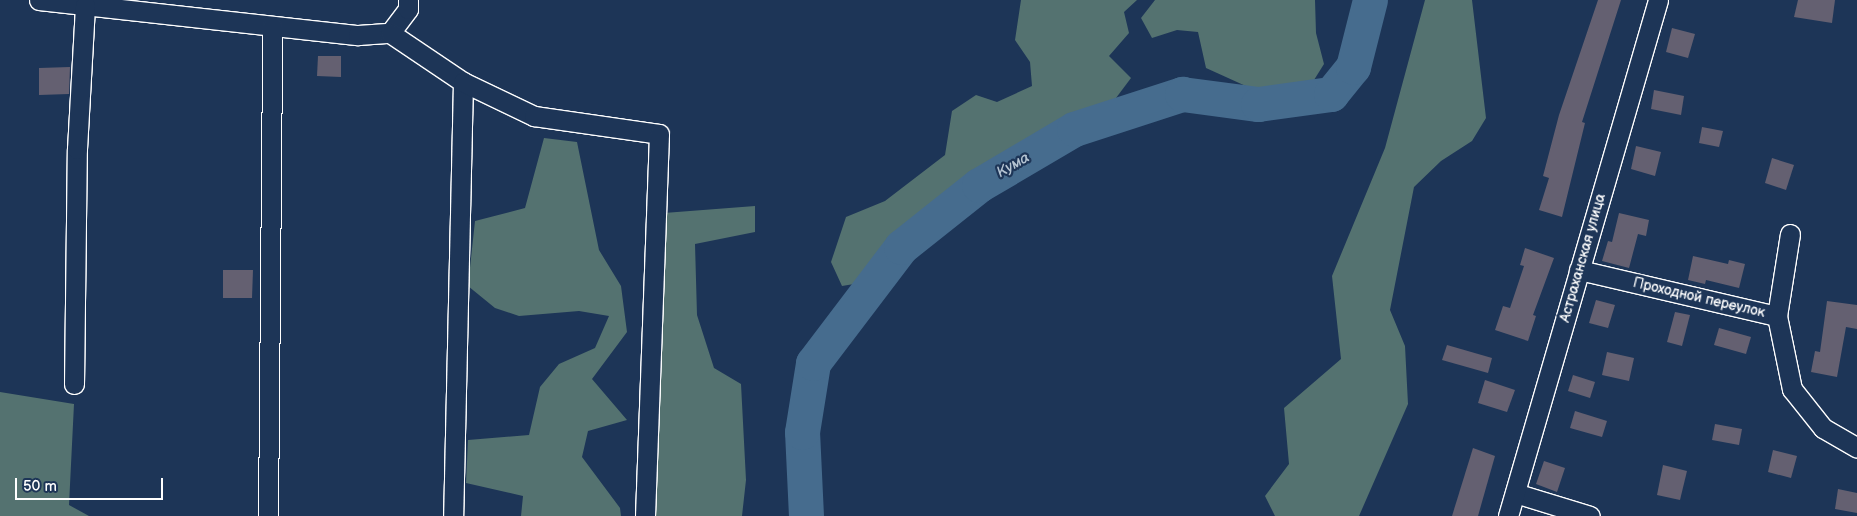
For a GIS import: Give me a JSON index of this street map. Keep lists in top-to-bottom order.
{
  "streets": {
    "street": ["Астраханская улица", "Проходной переулок"]
  },
  "crossings": [
    ["Астраханская улица", "Проходной переулок"]
  ],
  "water": ["Кума"],
  "scale_bar": "50 m"
}
